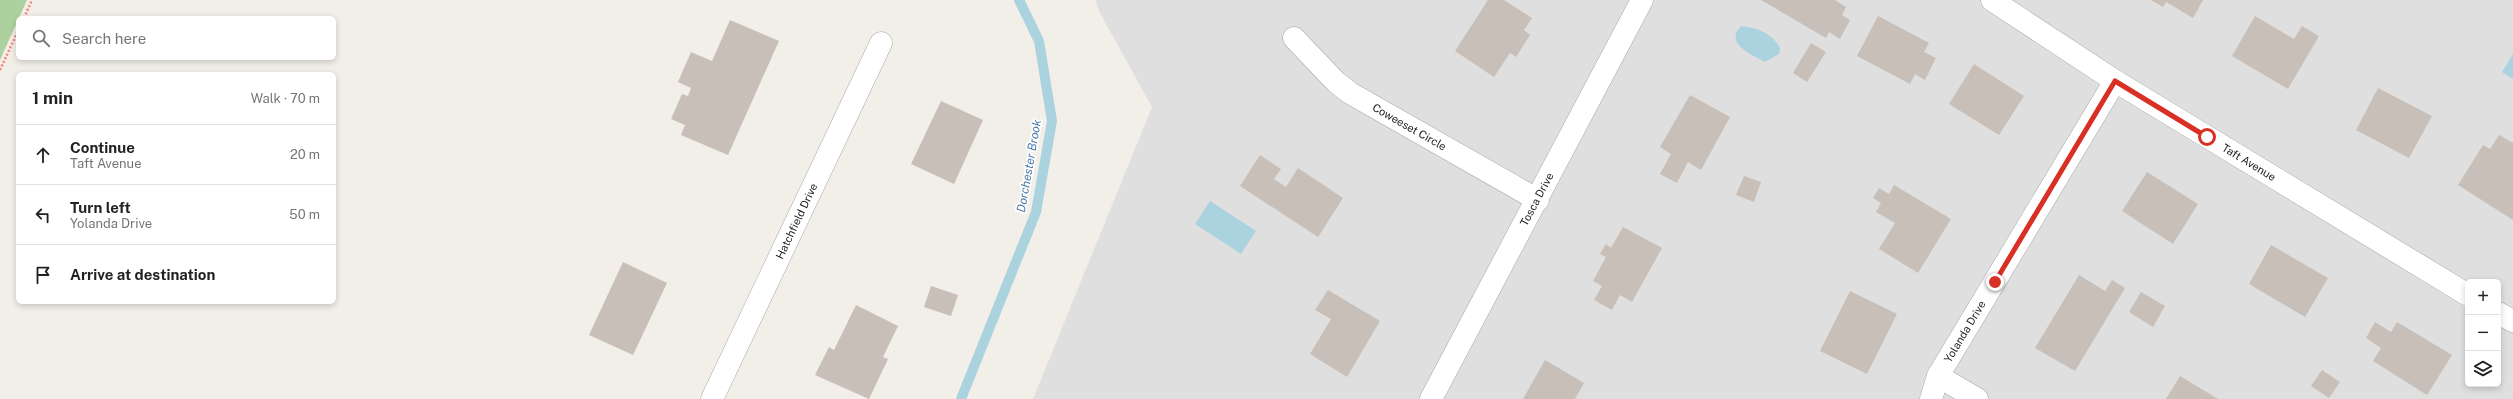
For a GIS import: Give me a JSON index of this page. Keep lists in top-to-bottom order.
{
  "streets": {
    "street": [
      "Coweeset Circle",
      "Taft Avenue",
      "Tosca Drive",
      "Hatchfield Drive",
      "Yolanda Drive"
    ]
  },
  "crossings": [
    ["Coweeset Circle", "Tosca Drive"],
    ["Taft Avenue", "Yolanda Drive"]
  ],
  "water": ["Dorchester Brook"],
  "page": {
    "search": "Search here",
    "heading": ["1 min", "Walk · 70 m"],
    "list": [
      ["Continue", "Taft Avenue", "20 m"],
      ["Turn left", "Yolanda Drive", "50 m"],
      "Arrive at destination"
    ],
    "map_buttons": ["+", "−"]
  }
}
